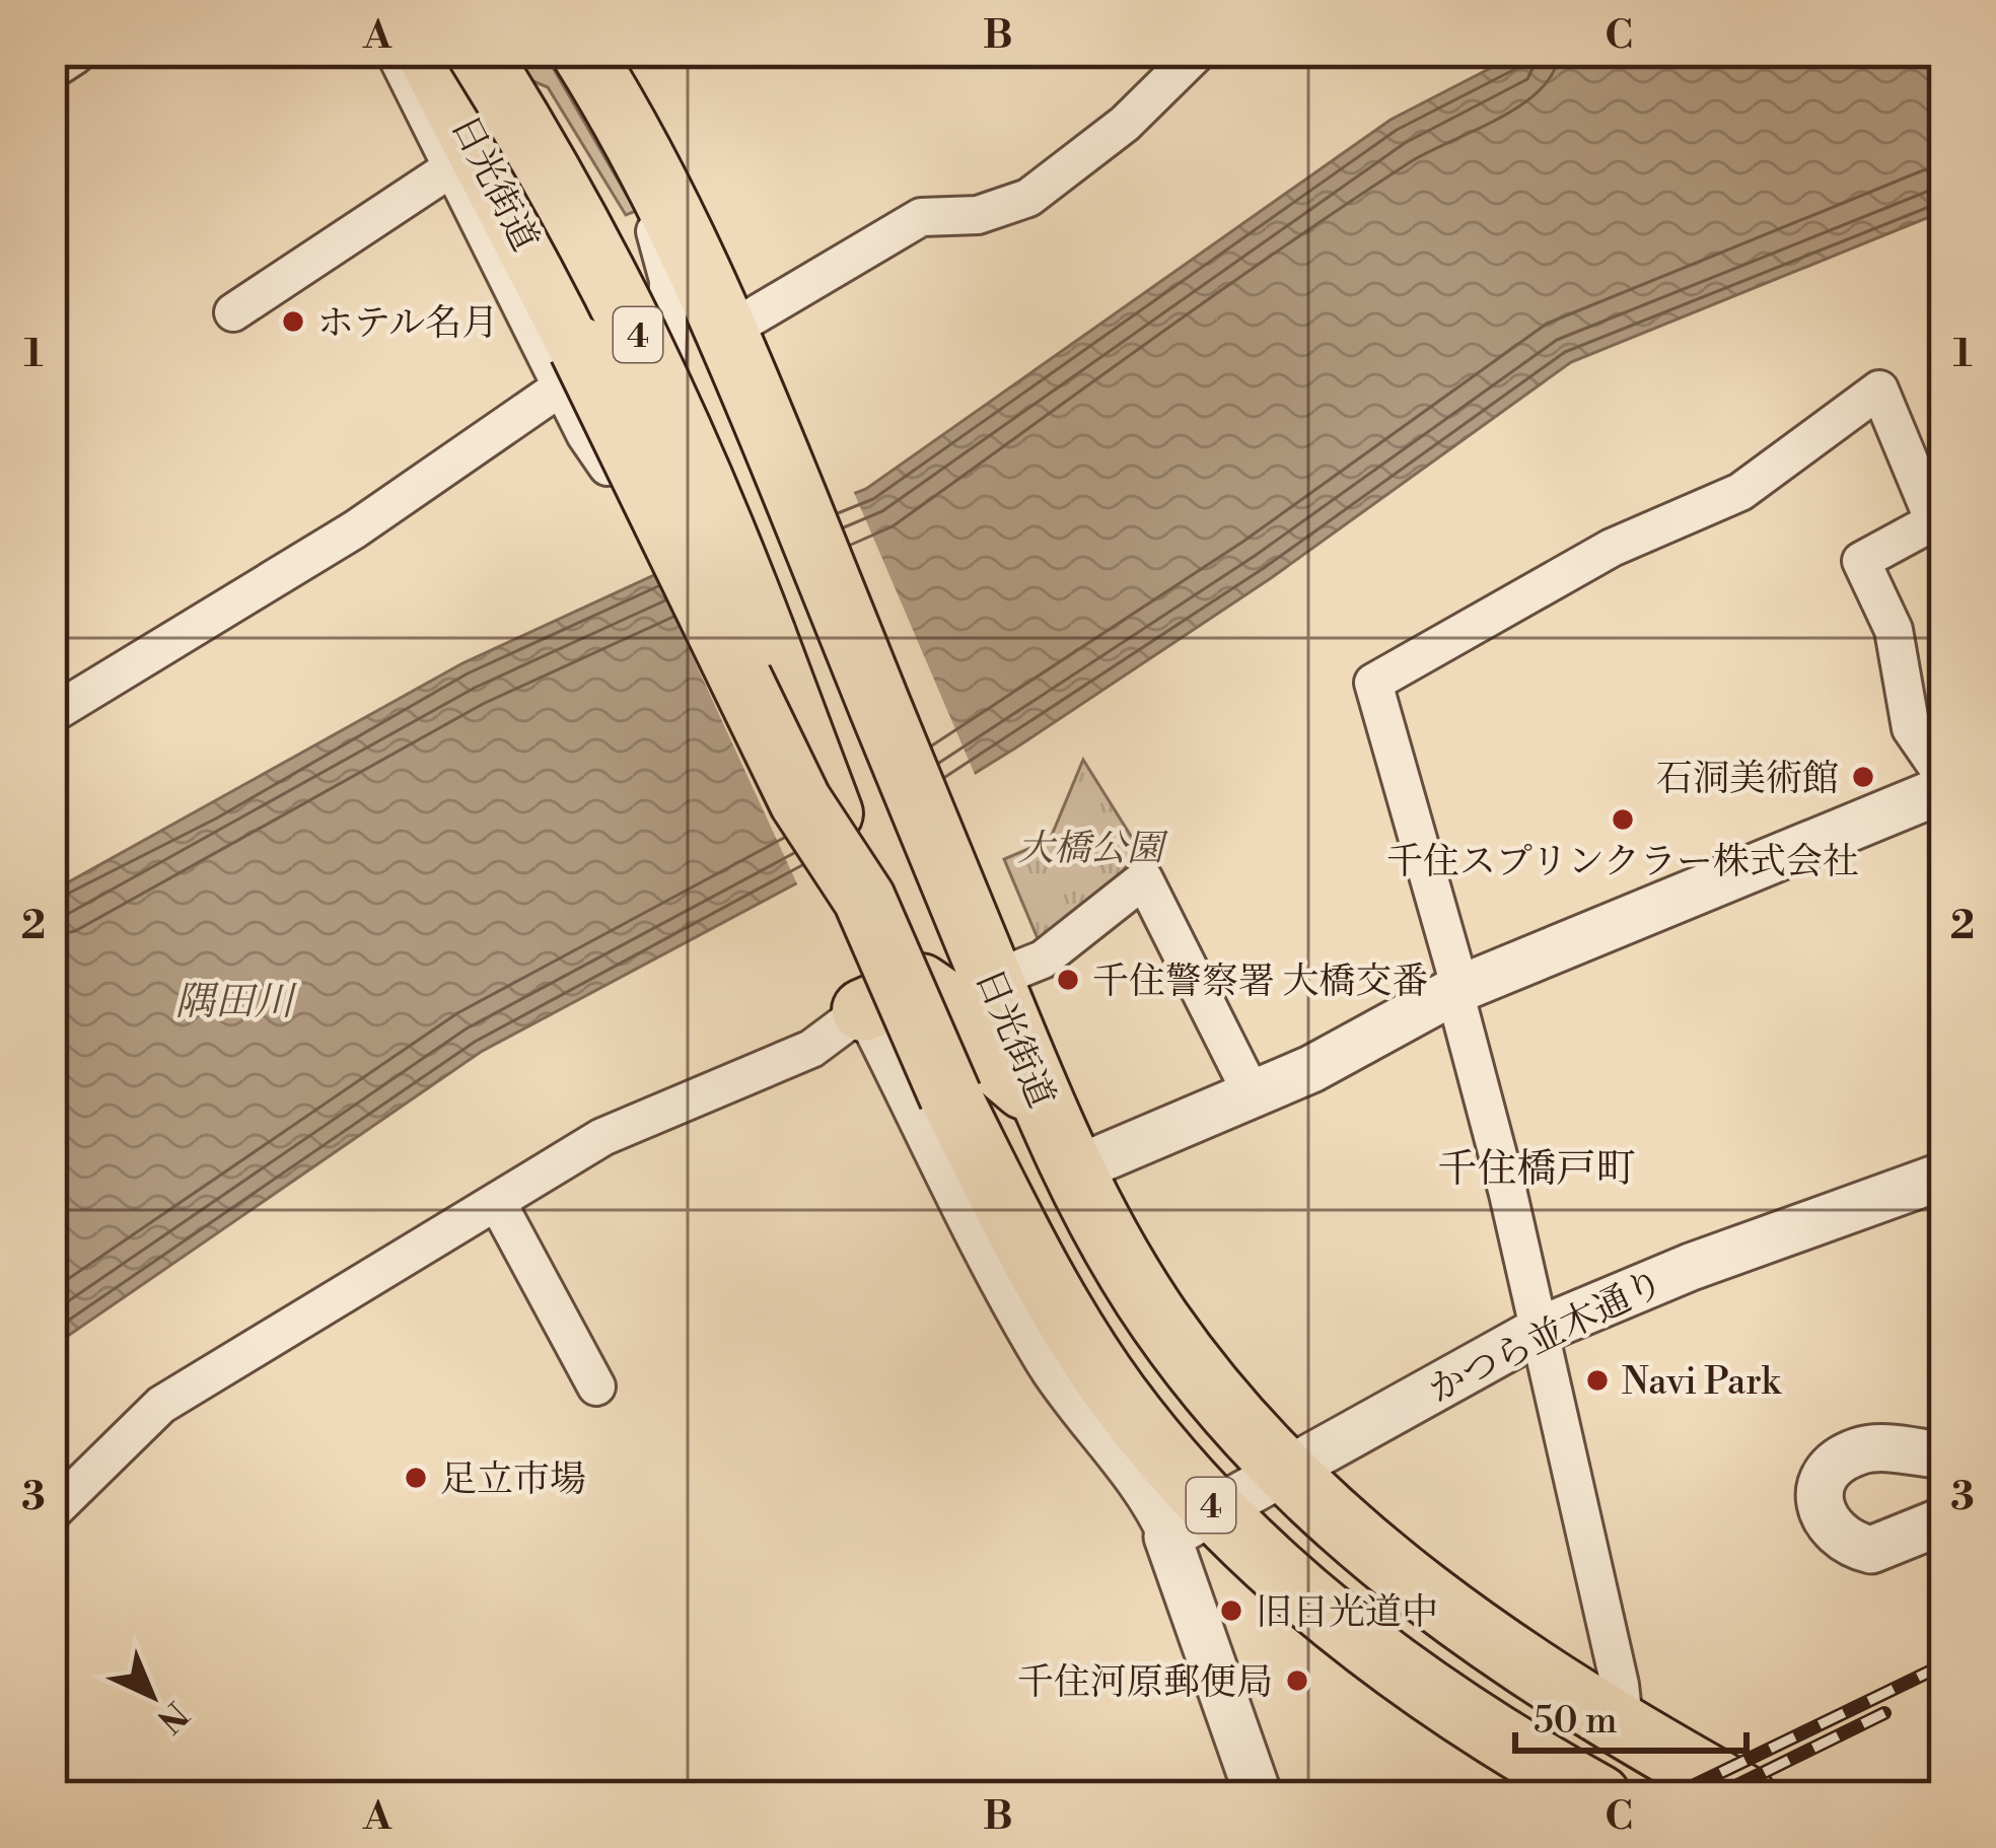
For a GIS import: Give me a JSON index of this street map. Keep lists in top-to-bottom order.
{
  "streets": {
    "highway": ["日光街道", "4"],
    "street": ["かつら並木通り"]
  },
  "crossings": [
    ["日光街道", "かつら並木通り"]
  ],
  "districts": ["千住橋戸町"],
  "water": ["隅田川"],
  "parks": ["大橋公園"],
  "places": [
    "ホテル名月",
    "石洞美術館",
    "千住スプリンクラー株式会社",
    "千住警察署 大橋交番",
    "Navi Park",
    "足立市場",
    "旧日光道中",
    "千住河原郵便局"
  ],
  "scale_bar": "50 m",
  "north": "bottom right",
  "grid": {
    "columns": ["A", "B", "C"],
    "rows": ["1", "2", "3"]
  }
}
